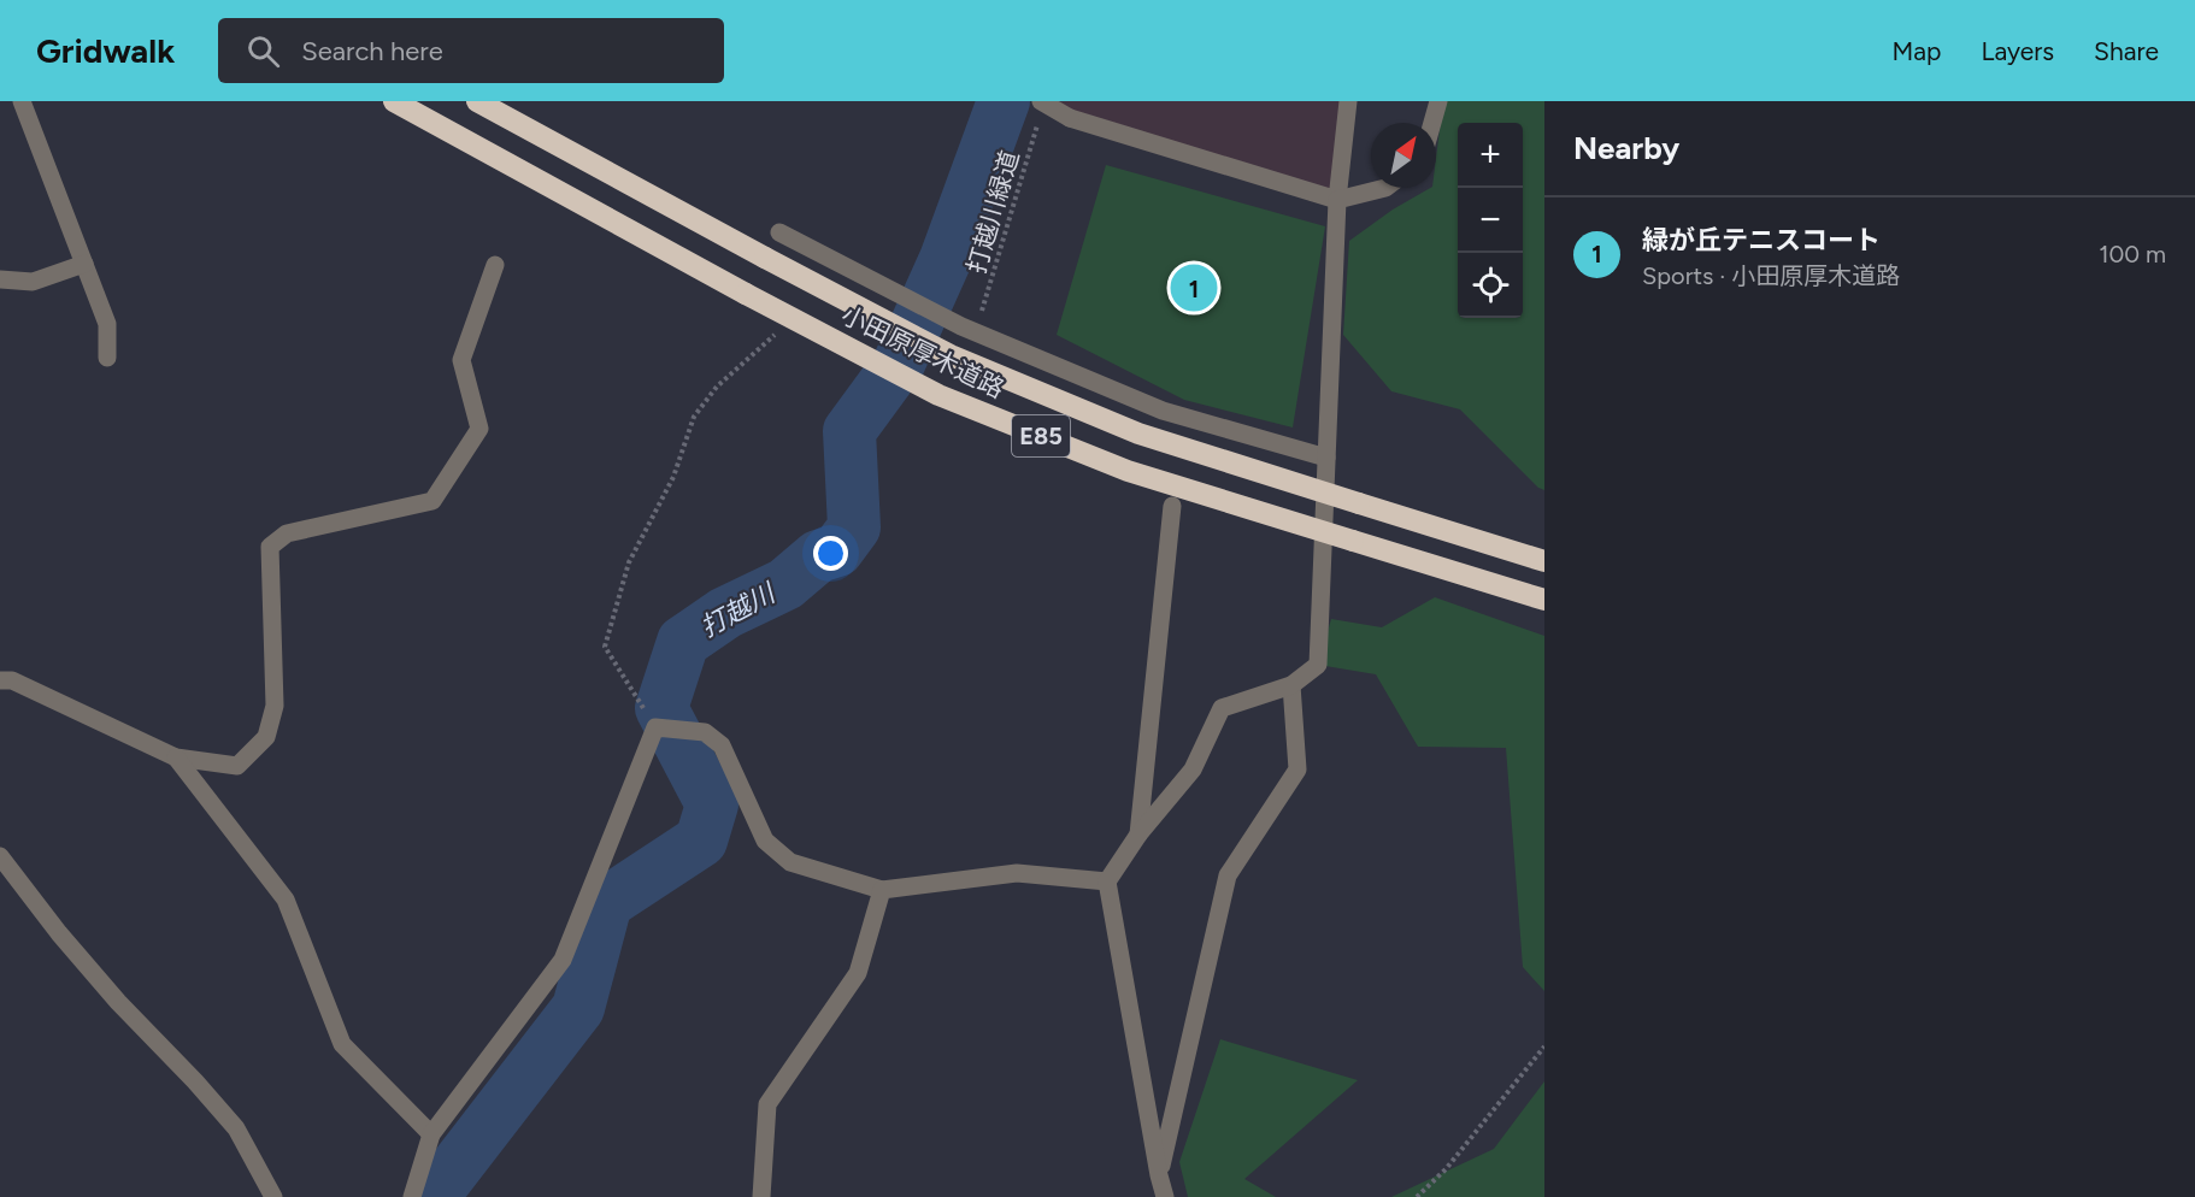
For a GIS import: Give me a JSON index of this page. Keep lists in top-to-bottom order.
{
  "streets": {
    "highway": ["小田原厚木道路", "E85"],
    "path": ["打越川緑道"]
  },
  "water": ["打越川"],
  "north": "top right",
  "page": {
    "header": "Gridwalk",
    "search": "Search here",
    "nav": ["Map", "Layers", "Share"],
    "heading": "Nearby",
    "map_buttons": ["+", "−"],
    "list": [
      {
        "mark": "1",
        "name": "緑が丘テニスコート",
        "note": "Sports · 小田原厚木道路",
        "value": "100 m"
      }
    ],
    "pins": "1"
  }
}
